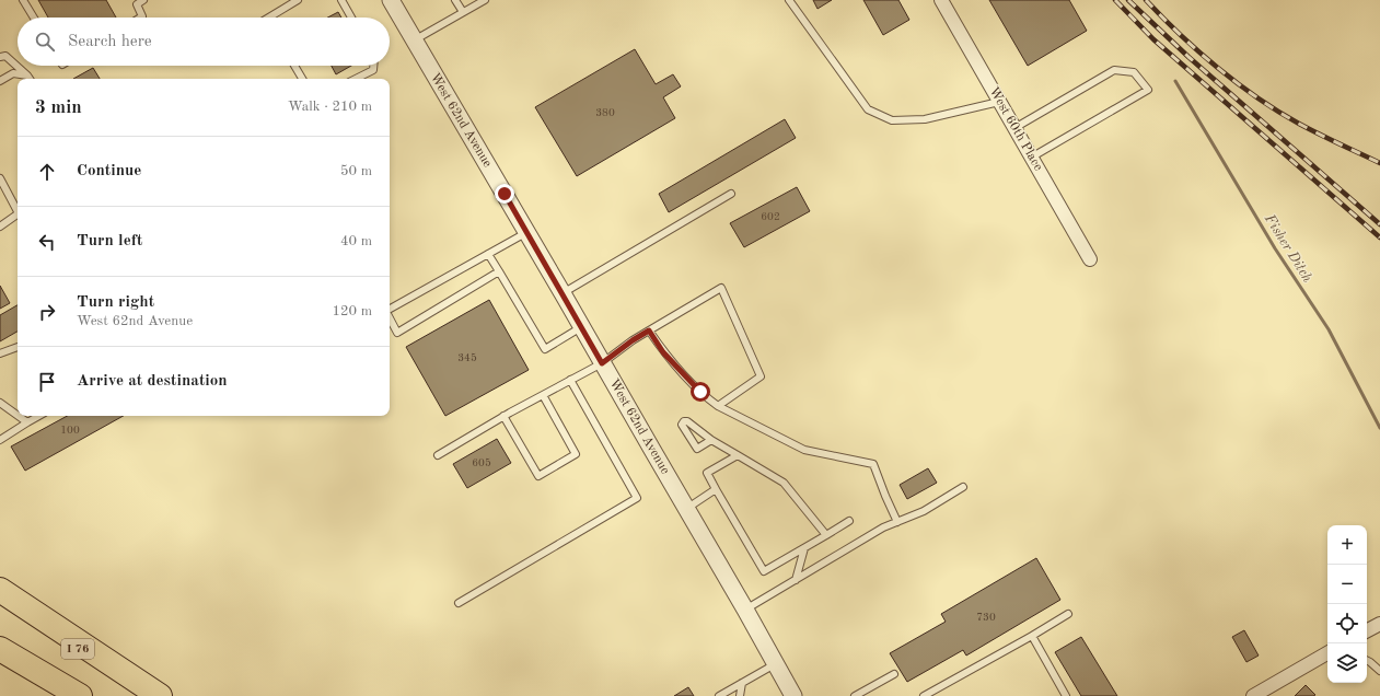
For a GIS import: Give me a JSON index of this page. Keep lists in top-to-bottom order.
{
  "streets": {
    "highway": ["I 76"],
    "street": ["West 62nd Avenue", "West 60th Place"]
  },
  "water": ["Fisher Ditch"],
  "house_numbers": [
    "380",
    "602",
    "345",
    "100",
    "605",
    "730"
  ],
  "page": {
    "search": "Search here",
    "heading": ["3 min", "Walk · 210 m"],
    "list": [
      ["Continue", "50 m"],
      ["Turn left", "40 m"],
      ["Turn right", "West 62nd Avenue", "120 m"],
      "Arrive at destination"
    ],
    "map_buttons": ["+", "−"]
  }
}
